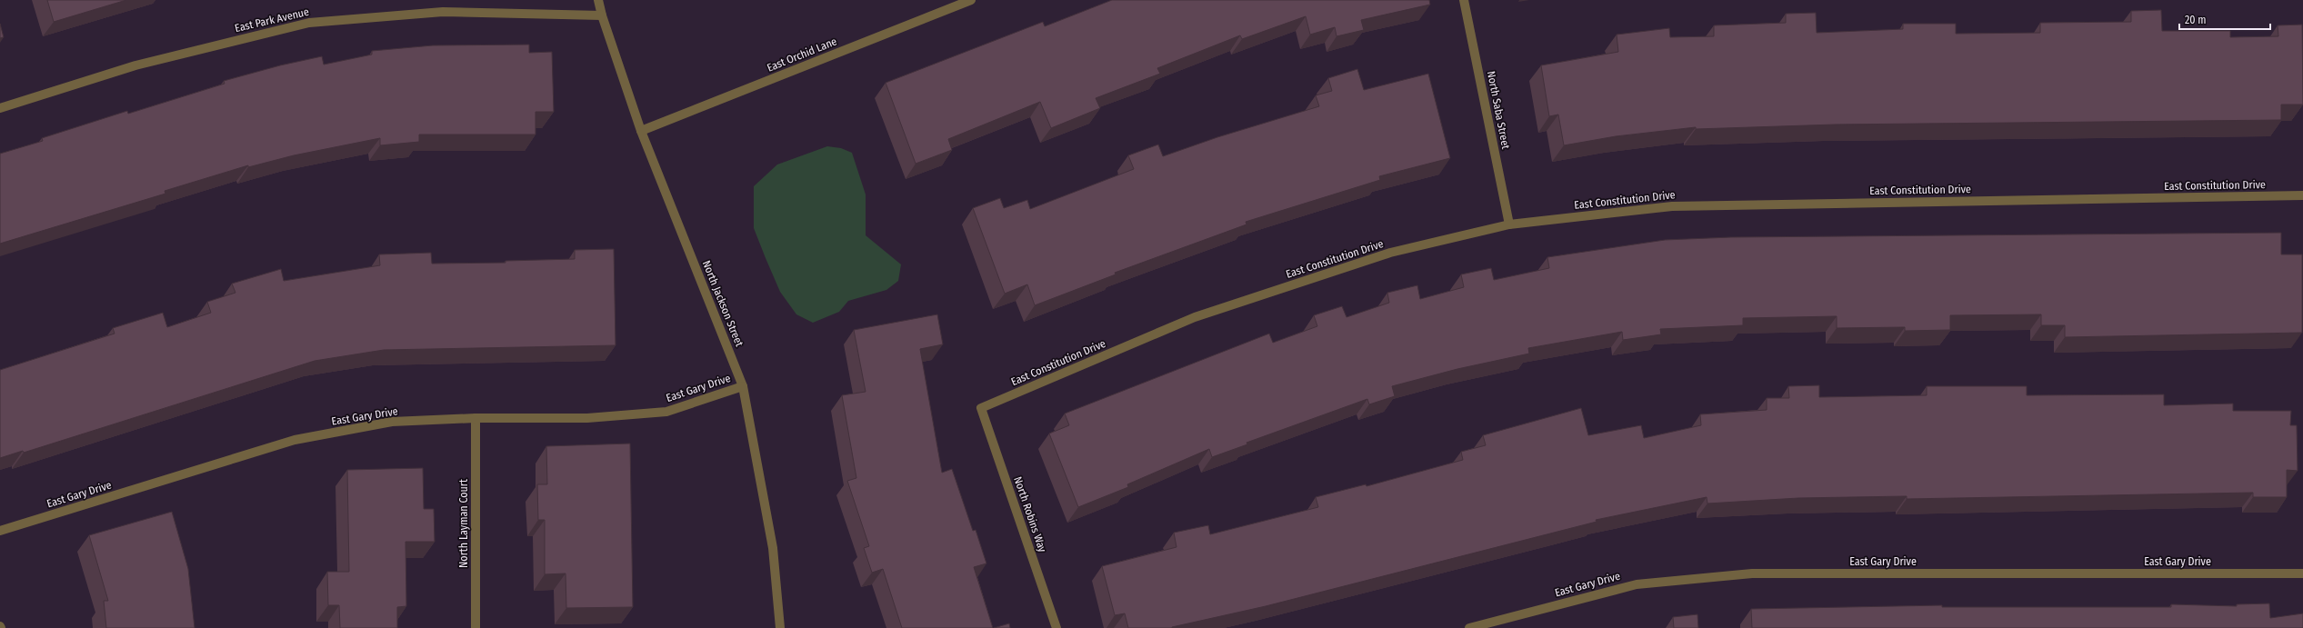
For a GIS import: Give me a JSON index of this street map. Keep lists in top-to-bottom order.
{
  "streets": {
    "street": [
      "East Park Avenue",
      "East Orchid Lane",
      "North Saba Street",
      "East Constitution Drive",
      "North Jackson Street",
      "East Gary Drive",
      "North Robins Way",
      "North Layman Court"
    ]
  },
  "crossings": [
    ["East Park Avenue", "North Jackson Street"],
    ["East Orchid Lane", "North Jackson Street"],
    ["North Saba Street", "East Constitution Drive"],
    ["East Constitution Drive", "North Robins Way"],
    ["North Jackson Street", "East Gary Drive"],
    ["East Gary Drive", "North Layman Court"]
  ],
  "scale_bar": "20 m"
}
